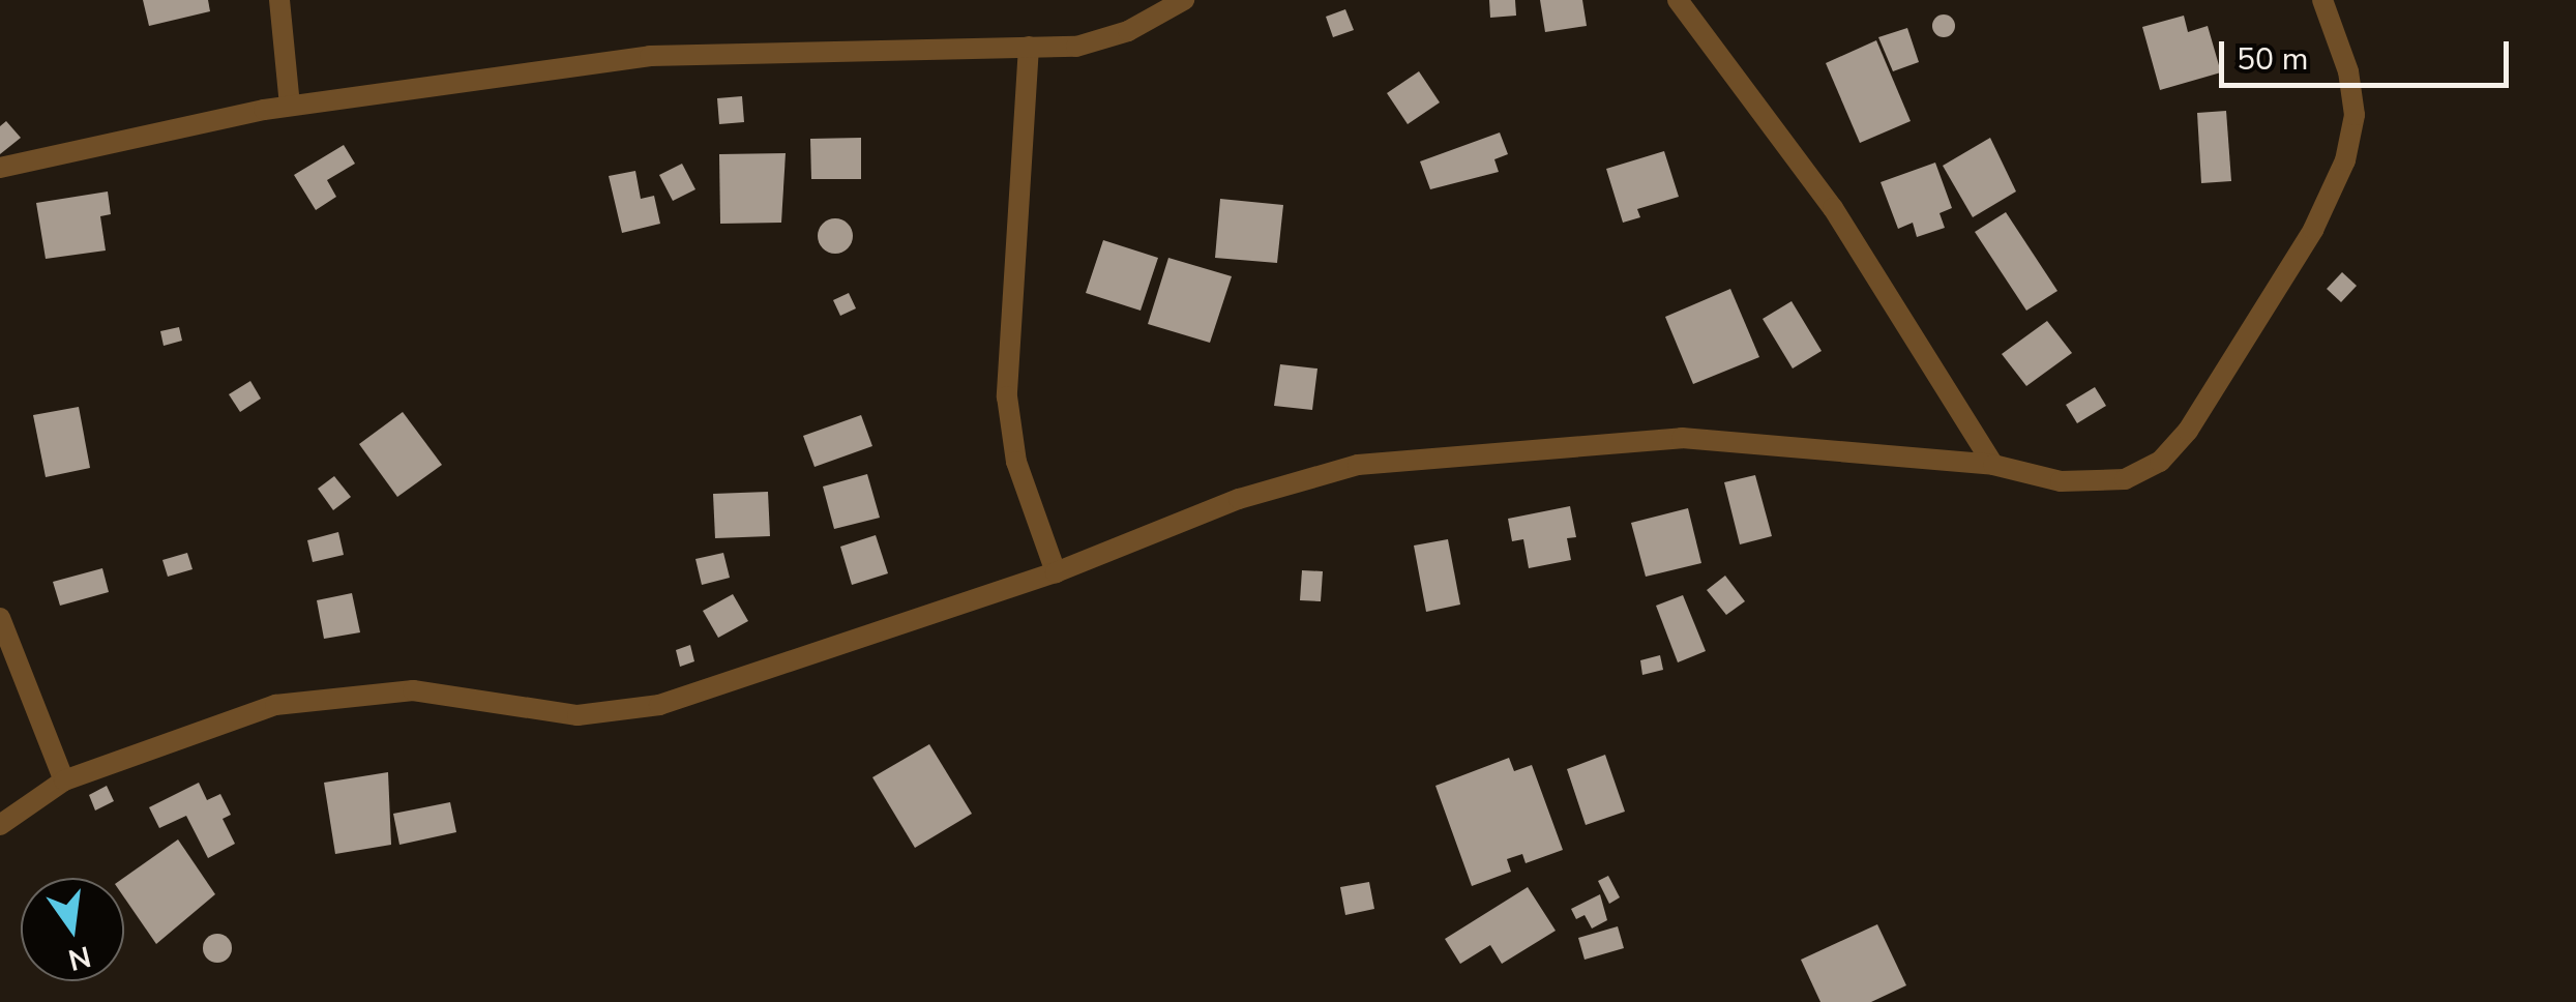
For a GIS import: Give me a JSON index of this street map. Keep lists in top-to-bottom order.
{
  "scale_bar": "50 m",
  "north": "bottom"
}
